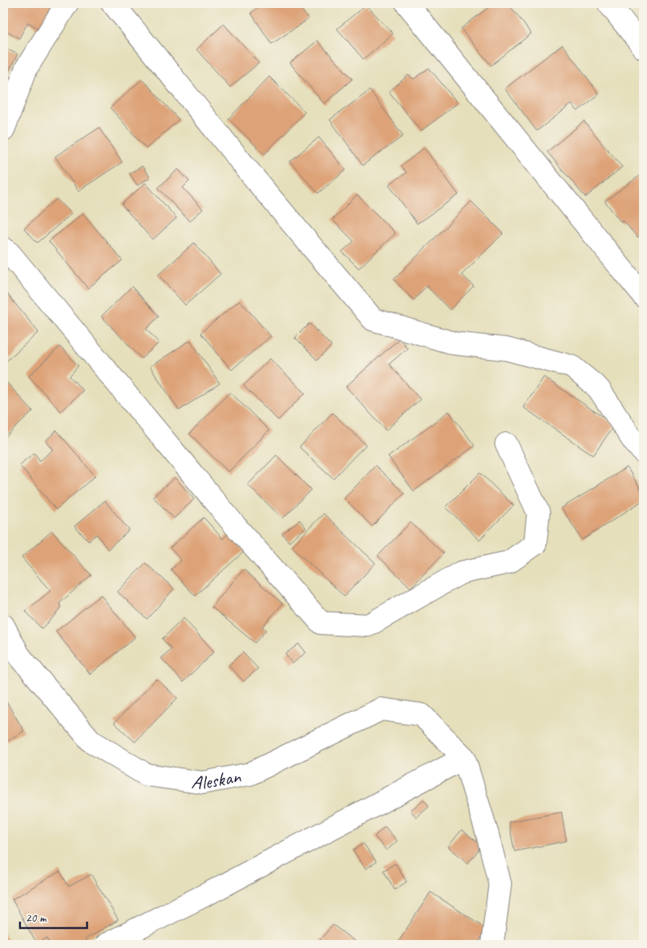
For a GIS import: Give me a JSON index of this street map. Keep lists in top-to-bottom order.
{
  "streets": {
    "street": ["Aleskan"]
  },
  "scale_bar": "20 m"
}
